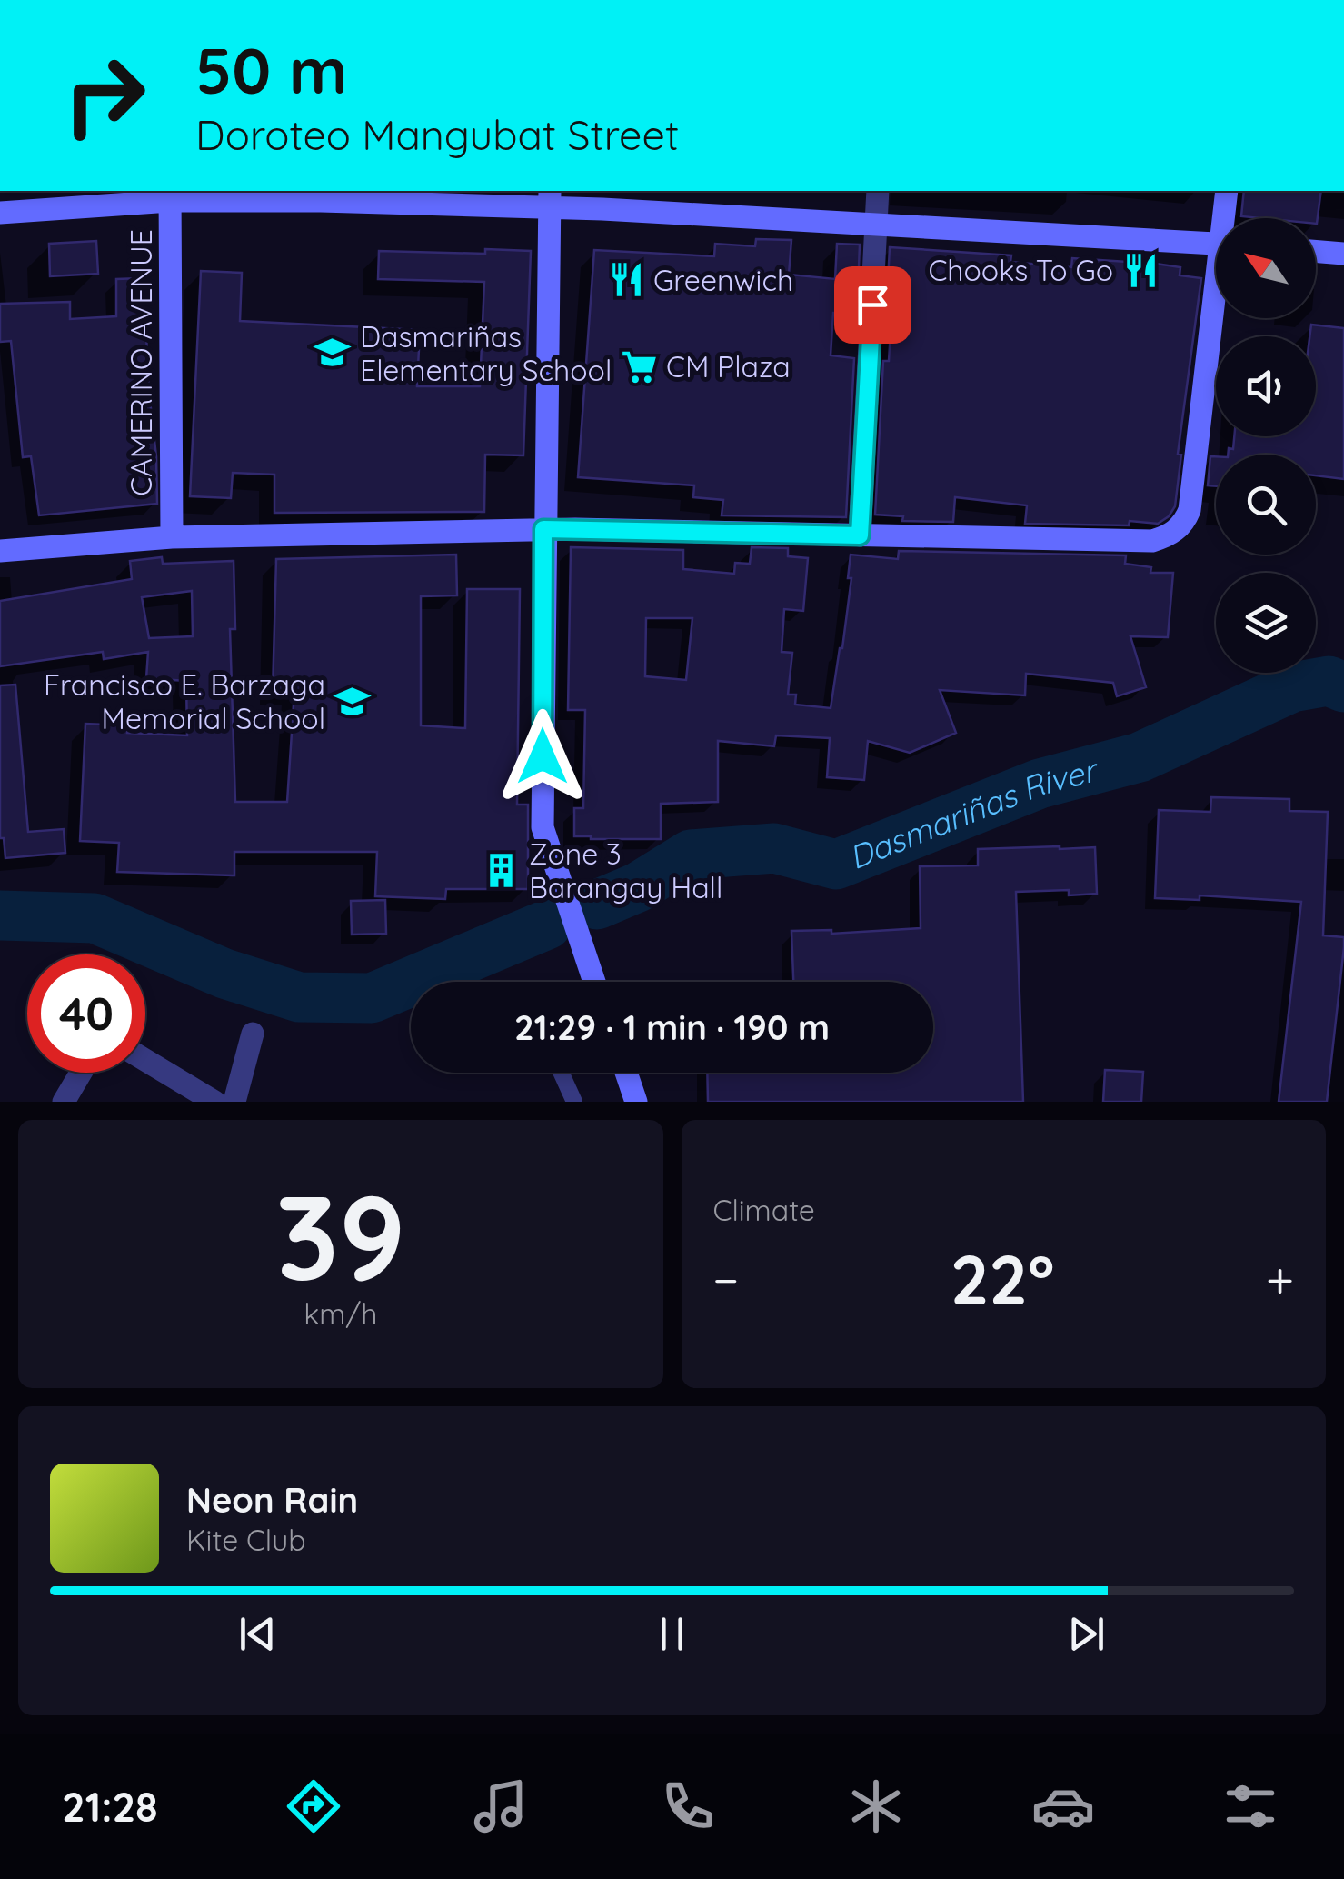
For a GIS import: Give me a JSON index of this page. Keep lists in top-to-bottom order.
{
  "streets": {
    "street": ["CAMERINO AVENUE"]
  },
  "water": ["Dasmariñas River"],
  "places": {
    "restaurant": ["Chooks To Go", "Greenwich"],
    "school or university": ["Dasmariñas Elementary School", "Francisco E. Barzaga Memorial School"],
    "supermarket": ["CM Plaza"],
    "building": ["Zone 3 Barangay Hall"]
  },
  "north": "top left",
  "page": {
    "turn": ["50 m", "Doroteo Mangubat Street"],
    "limit": "40",
    "trip": "21:29 · 1 min · 190 m",
    "tile": [
      ["39", "km/h"],
      "Climate"
    ],
    "heat": ["−", "22°", "+"],
    "song": ["Neon Rain", "Kite Club"],
    "tabs": "21:28"
  }
}
